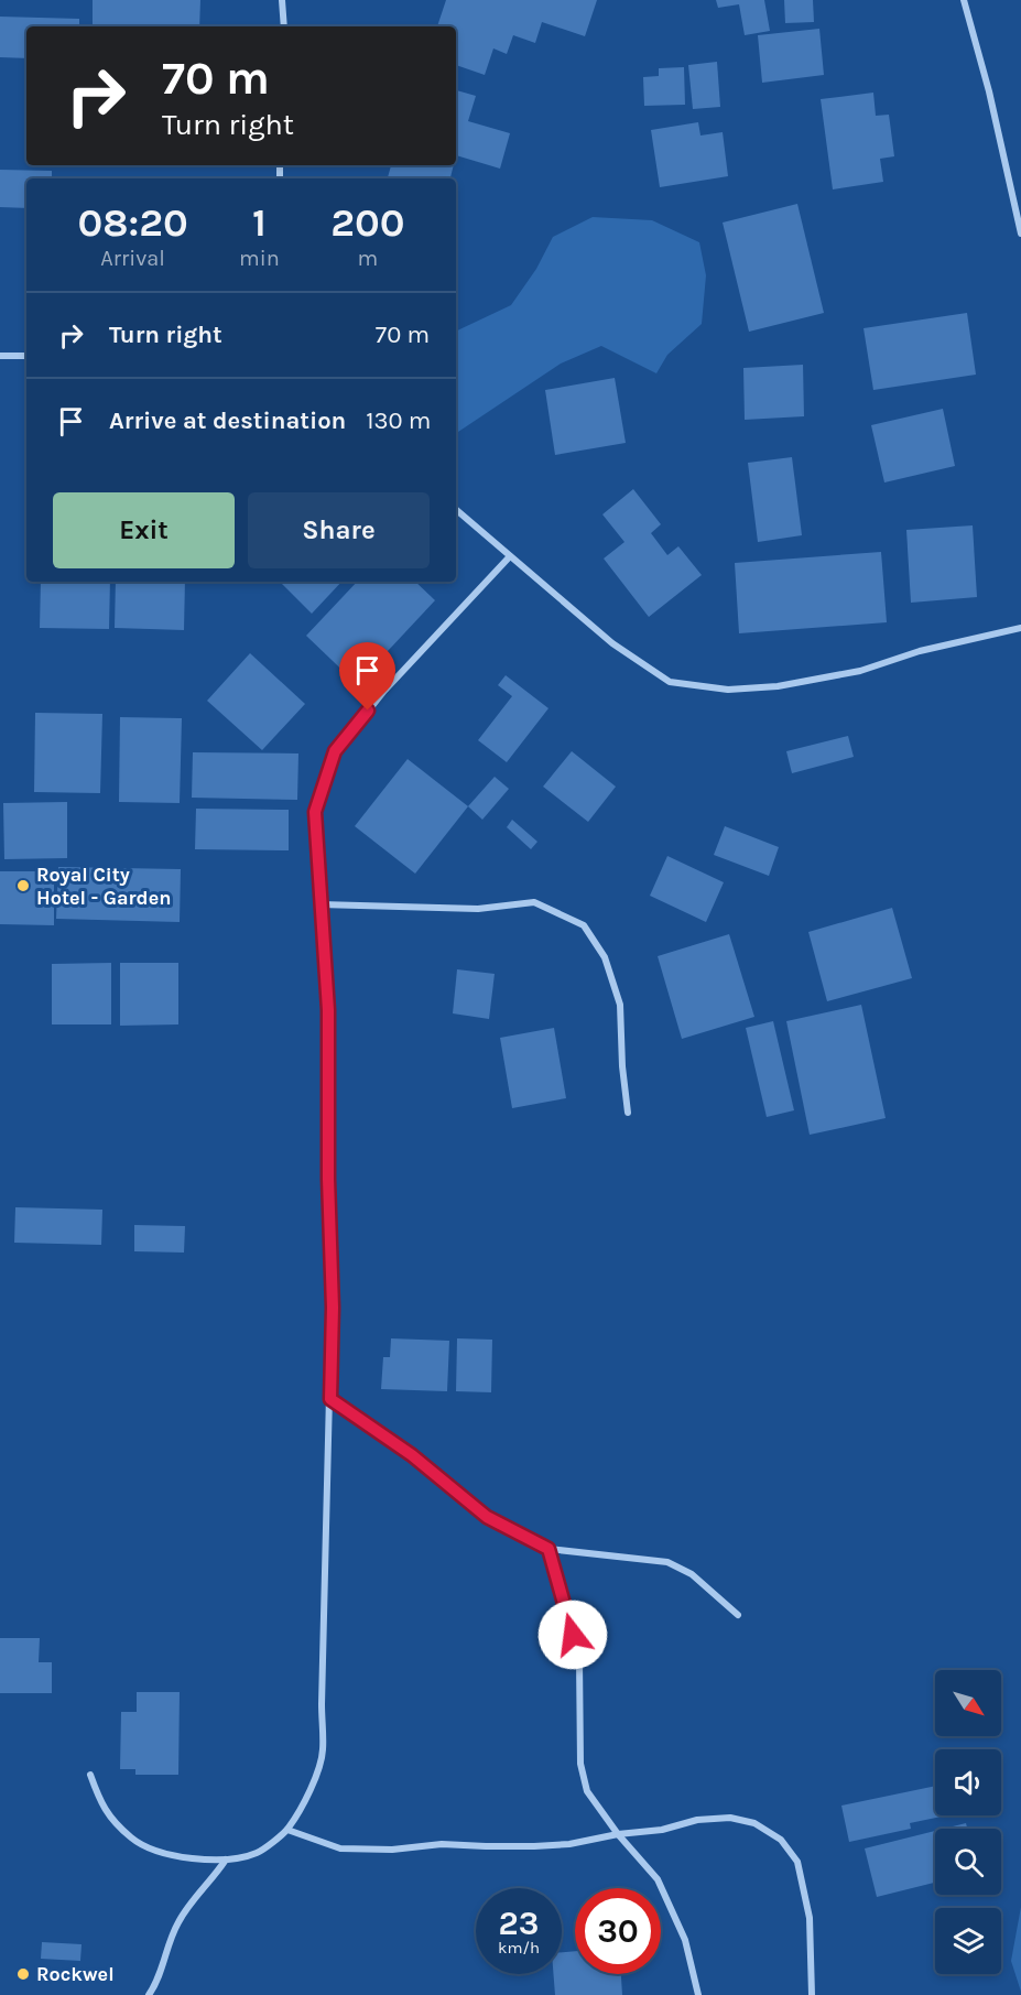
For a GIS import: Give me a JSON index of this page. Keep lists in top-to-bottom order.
{
  "places": ["Royal City Hotel - Garden", "Rockwel"],
  "north": "bottom right",
  "page": {
    "turn": ["70 m", "Turn right"],
    "eta": [
      "08:20",
      "Arrival",
      "1",
      "min",
      "200",
      "m"
    ],
    "list": [
      {
        "name": "Turn right",
        "value": "70 m"
      },
      {
        "name": "Arrive at destination",
        "value": "130 m"
      }
    ],
    "buttons": ["Exit", "Share"],
    "speed": "23 km/h",
    "limit": "30"
  }
}
